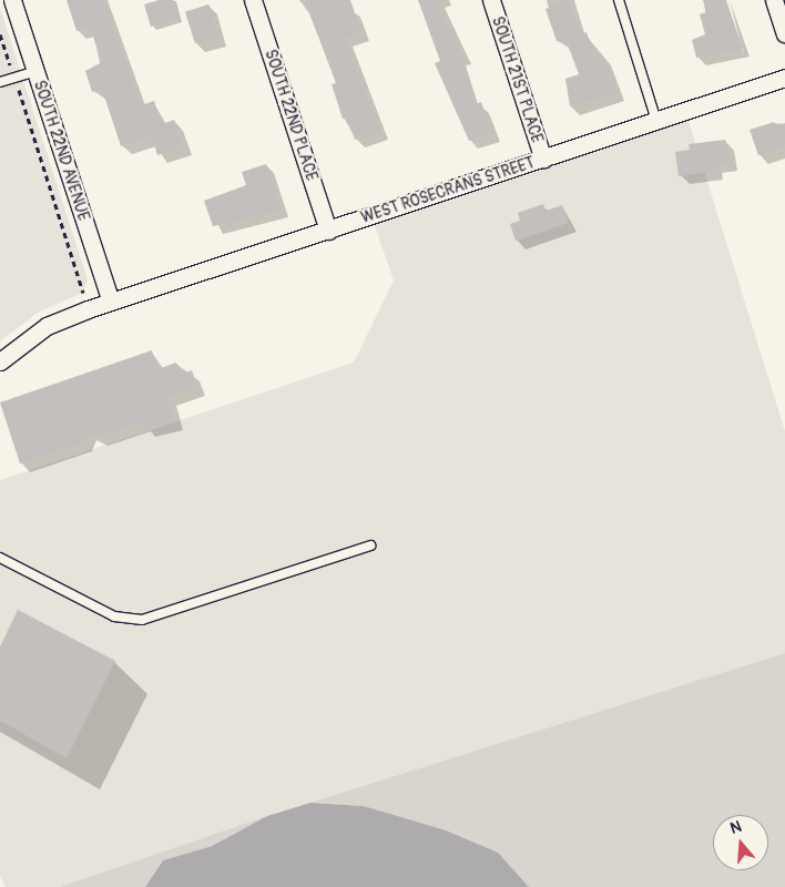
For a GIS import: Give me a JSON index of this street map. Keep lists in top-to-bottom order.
{
  "streets": {
    "street": [
      "SOUTH 21ST PLACE",
      "SOUTH 22ND PLACE",
      "SOUTH 22ND AVENUE",
      "WEST ROSECRANS STREET"
    ]
  },
  "crossings": [
    ["SOUTH 21ST PLACE", "WEST ROSECRANS STREET"],
    ["SOUTH 22ND PLACE", "WEST ROSECRANS STREET"],
    ["SOUTH 22ND AVENUE", "WEST ROSECRANS STREET"]
  ],
  "north": "top"
}
